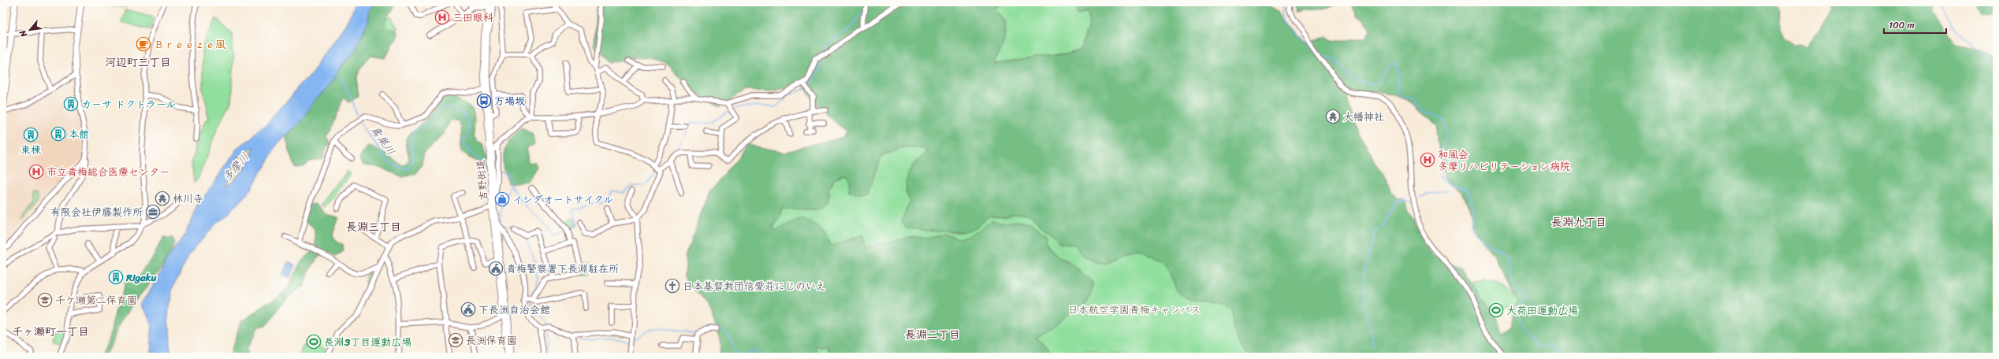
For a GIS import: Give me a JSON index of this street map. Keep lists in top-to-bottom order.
{
  "streets": {
    "highway": ["吉野街道"]
  },
  "districts": [
    "河辺町三丁目",
    "長淵九丁目",
    "長淵三丁目",
    "千ヶ瀬町一丁目",
    "長淵二丁目"
  ],
  "water": ["鳶巣川", "多摩川"],
  "parks": ["日本航空学園青梅キャンパス"],
  "places": {
    "hospital": ["三田眼科", "和風会 多摩リハビリテーション病院", "市立青梅総合医療センター"],
    "cafe": ["Ｂｒｅｅｚｅ風"],
    "bus stop": ["万場坂"],
    "building": [
      "カーサ ドクトラール",
      "本館",
      "東棟",
      "Rigaku"
    ],
    "temple": ["大幡神社", "林川寺"],
    "shop": ["イシダオートサイクル"],
    "office": ["有限会社伊藤製作所"],
    "public building": ["青梅警察署下長淵駐在所", "下長渕自治会館"],
    "church": ["日本基督教団信愛荘にじのいえ"],
    "school or university": ["千ケ瀬第二保育園", "長渕保育園"],
    "sports": ["大荷田運動広場", "長淵3丁目運動広場"]
  },
  "scale_bar": "100 m",
  "north": "bottom left"
}
